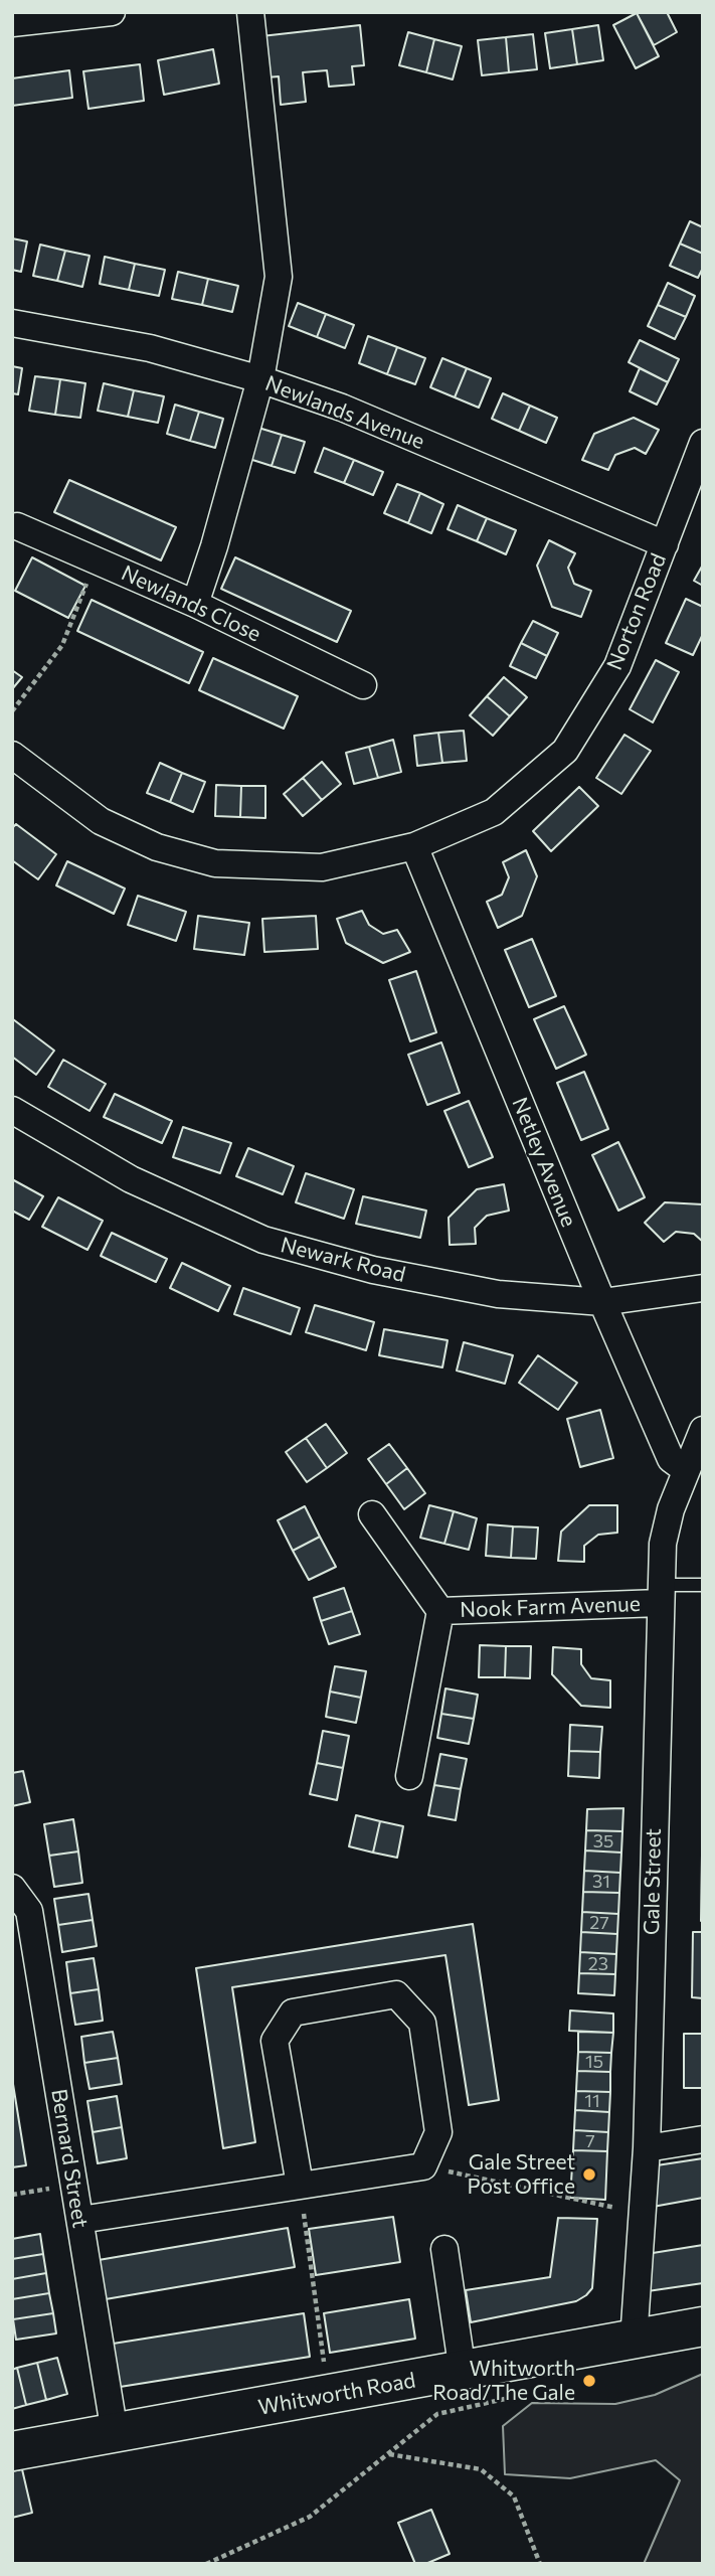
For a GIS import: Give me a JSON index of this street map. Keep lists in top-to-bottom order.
{
  "streets": {
    "main road": ["Whitworth Road"],
    "street": [
      "Newlands Avenue",
      "Newlands Close",
      "Norton Road",
      "Netley Avenue",
      "Newark Road",
      "Nook Farm Avenue",
      "Gale Street",
      "Bernard Street"
    ]
  },
  "crossings": [
    ["Newlands Avenue", "Norton Road"],
    ["Norton Road", "Netley Avenue"],
    ["Netley Avenue", "Newark Road"],
    ["Netley Avenue", "Gale Street"],
    ["Nook Farm Avenue", "Gale Street"],
    ["Gale Street", "Whitworth Road"],
    ["Bernard Street", "Whitworth Road"]
  ],
  "places": ["Gale Street Post Office", "Whitworth Road/The Gale"],
  "house_numbers": [
    "35",
    "31",
    "27",
    "23",
    "15",
    "11",
    "7"
  ]
}
